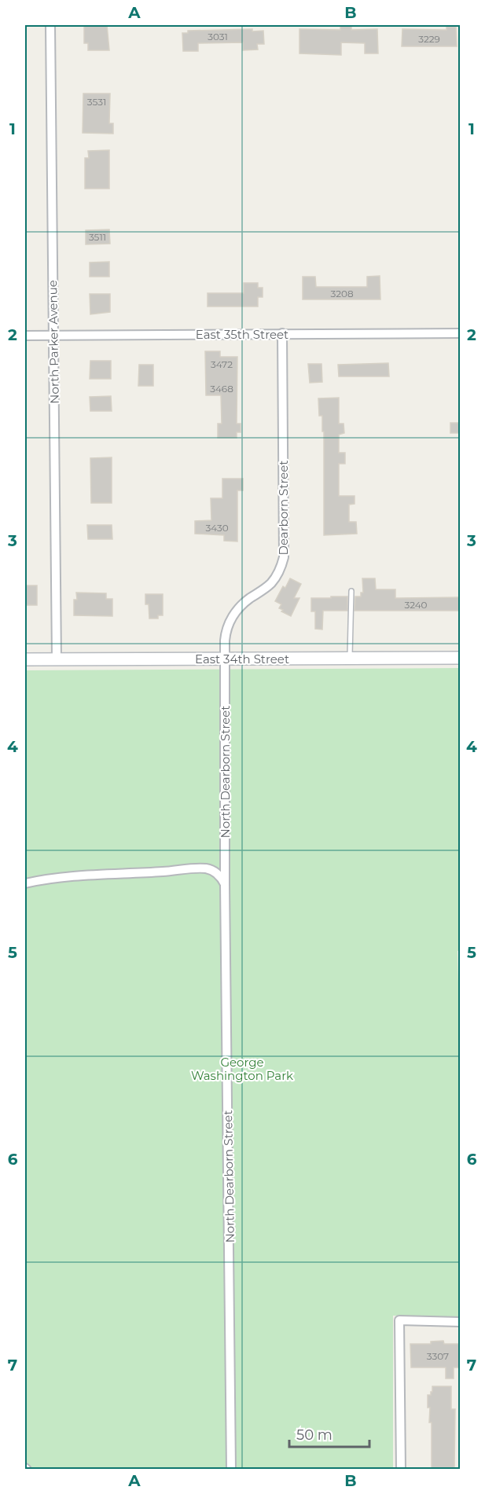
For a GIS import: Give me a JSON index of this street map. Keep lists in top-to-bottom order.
{
  "streets": {
    "main road": ["East 34th Street"],
    "street": [
      "East 35th Street",
      "North Parker Avenue",
      "Dearborn Street",
      "North Dearborn Street"
    ]
  },
  "crossings": [
    ["East 35th Street", "North Parker Avenue"],
    ["East 35th Street", "Dearborn Street"],
    ["North Parker Avenue", "East 34th Street"],
    ["Dearborn Street", "East 34th Street"],
    ["Dearborn Street", "North Dearborn Street"],
    ["East 34th Street", "North Dearborn Street"]
  ],
  "parks": ["George Washington Park"],
  "house_numbers": [
    "3031",
    "3229",
    "3531",
    "3511",
    "3208",
    "3472",
    "3468",
    "3430",
    "3240",
    "3307"
  ],
  "scale_bar": "50 m",
  "grid": {
    "columns": ["A", "B"],
    "rows": [
      "1",
      "2",
      "3",
      "4",
      "5",
      "6",
      "7"
    ]
  }
}
